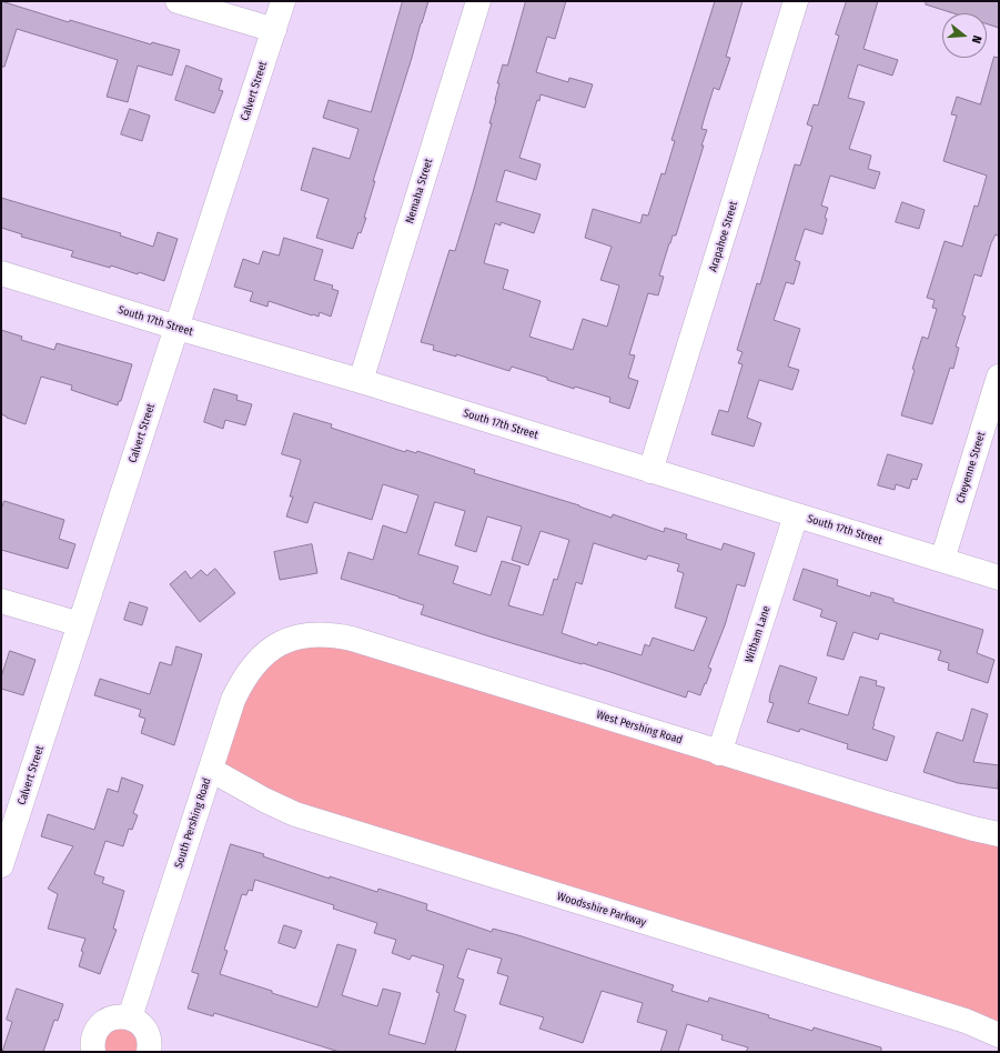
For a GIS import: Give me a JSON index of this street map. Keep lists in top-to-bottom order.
{
  "streets": {
    "street": [
      "Calvert Street",
      "Nemaha Street",
      "Arapahoe Street",
      "South 17th Street",
      "Cheyenne Street",
      "Witham Lane",
      "West Pershing Road",
      "South Pershing Road",
      "Woodsshire Parkway"
    ]
  },
  "crossings": [
    ["Calvert Street", "South 17th Street"],
    ["Nemaha Street", "South 17th Street"],
    ["Arapahoe Street", "South 17th Street"],
    ["South 17th Street", "Cheyenne Street"],
    ["South 17th Street", "Witham Lane"],
    ["Witham Lane", "West Pershing Road"],
    ["West Pershing Road", "South Pershing Road"],
    ["South Pershing Road", "Woodsshire Parkway"]
  ],
  "north": "right"
}
